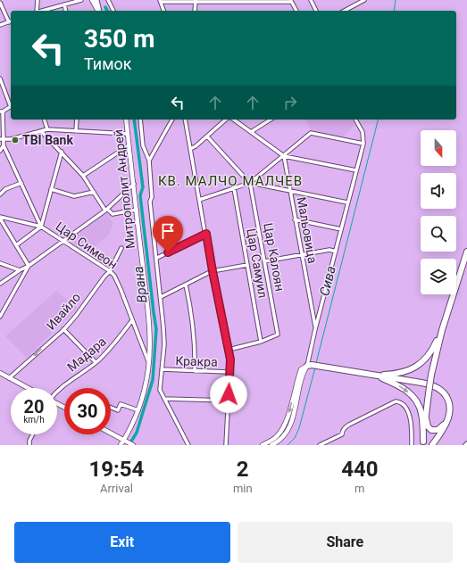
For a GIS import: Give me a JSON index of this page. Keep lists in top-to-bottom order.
{
  "streets": {
    "street": [
      "Митрополит Андрей",
      "Мальовица",
      "Цар Симеон",
      "Цар Калоян",
      "Цар Самуил",
      "Ивайло",
      "Мадара",
      "Кракра"
    ]
  },
  "crossings": [
    ["Митрополит Андрей", "Цар Симеон"],
    ["Митрополит Андрей", "Кракра"],
    ["Цар Симеон", "Ивайло"],
    ["Цар Симеон", "Мадара"],
    ["Цар Калоян", "Цар Самуил"]
  ],
  "one_way": ["Ивайло"],
  "districts": ["КВ. МАЛЧО МАЛЧЕВ"],
  "water": ["Сива", "Врана"],
  "places": ["TBI Bank"],
  "north": "bottom",
  "page": {
    "turn": ["350 m", "Тимок"],
    "speed": "20 km/h",
    "limit": "30",
    "eta": [
      "19:54",
      "Arrival",
      "2",
      "min",
      "440",
      "m"
    ],
    "buttons": ["Exit", "Share"]
  }
}
